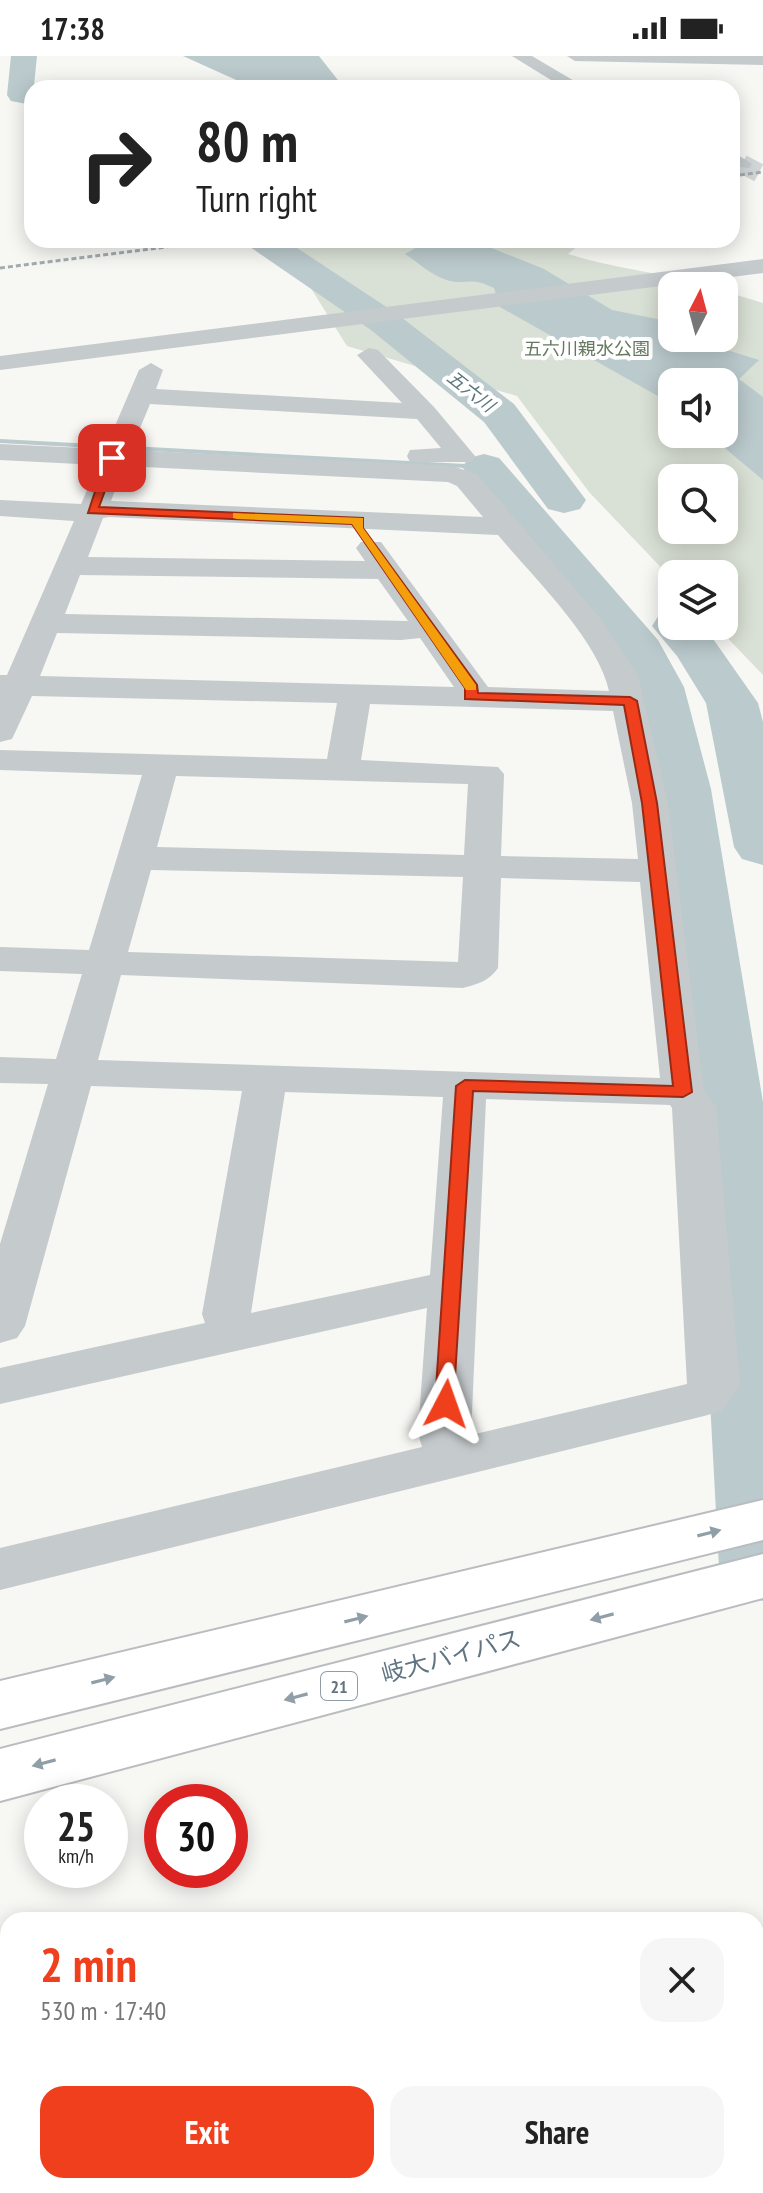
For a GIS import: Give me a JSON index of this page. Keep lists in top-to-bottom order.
{
  "streets": {
    "highway": ["岐大バイパス", "21"]
  },
  "water": ["五六川"],
  "parks": ["五六川親水公園"],
  "north": "top",
  "page": {
    "status": "17:38",
    "turn": ["80 m", "Turn right"],
    "speed": "25 km/h",
    "limit": "30",
    "heading": ["2 min", "530 m · 17:40"],
    "buttons": ["Exit", "Share"]
  }
}
